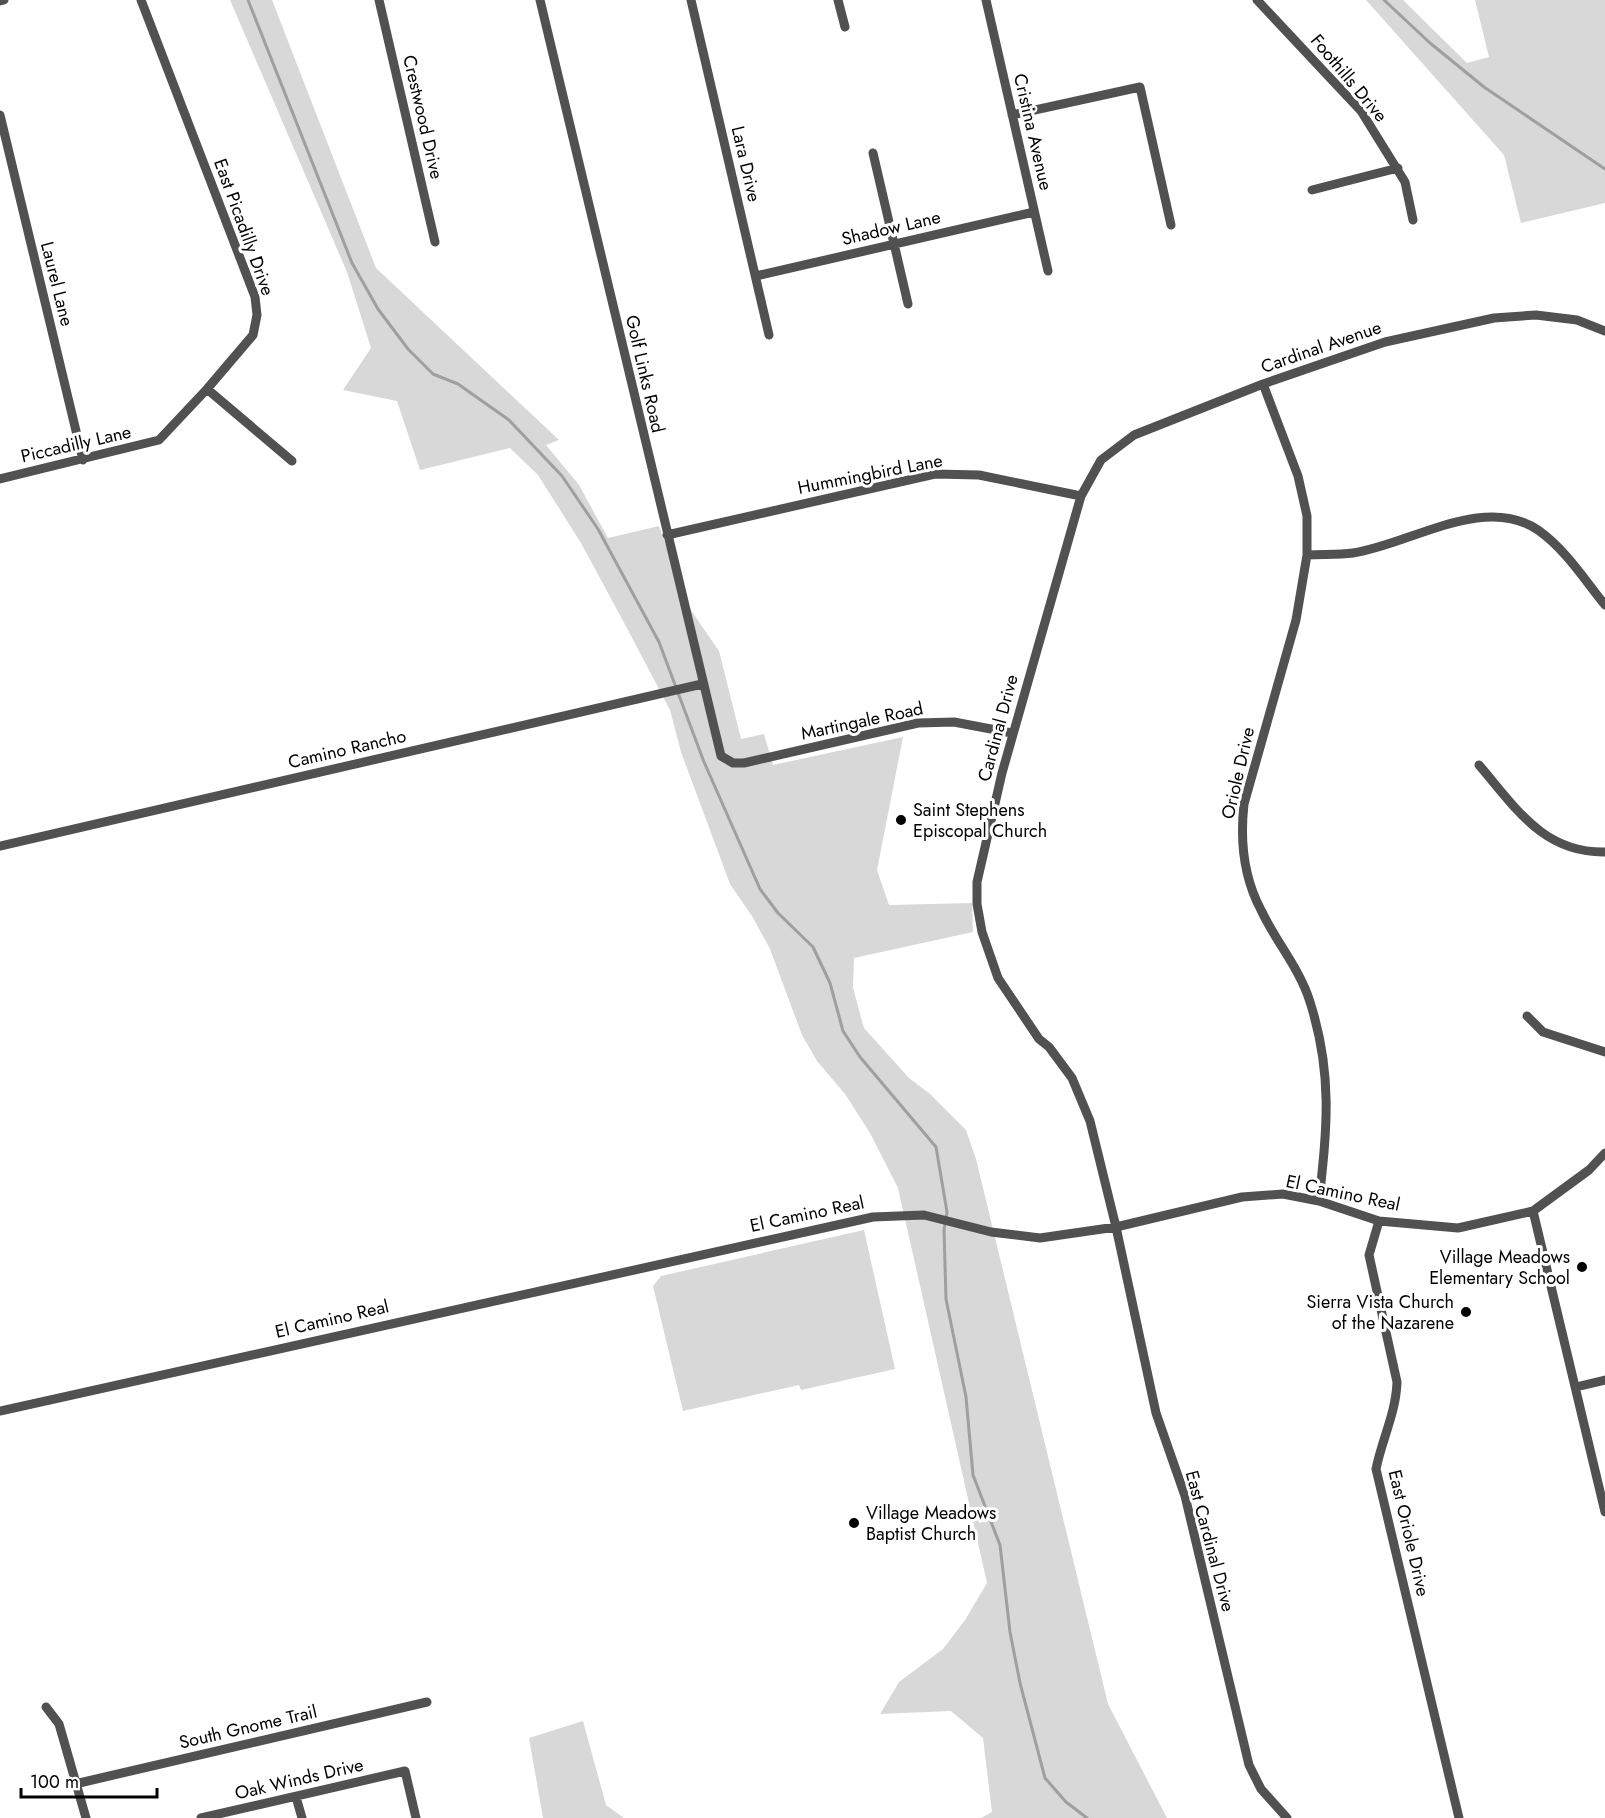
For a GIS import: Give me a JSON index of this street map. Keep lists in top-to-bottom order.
{
  "streets": {
    "street": [
      "Foothills Drive",
      "Crestwood Drive",
      "Cristina Avenue",
      "Lara Drive",
      "East Picadilly Drive",
      "Shadow Lane",
      "Laurel Lane",
      "Cardinal Avenue",
      "Golf Links Road",
      "Piccadilly Lane",
      "Hummingbird Lane",
      "Martingale Road",
      "Cardinal Drive",
      "Camino Rancho",
      "Oriole Drive",
      "El Camino Real",
      "East Oriole Drive",
      "East Cardinal Drive",
      "South Gnome Trail",
      "Oak Winds Drive"
    ]
  },
  "crossings": [
    ["Cristina Avenue", "Shadow Lane"],
    ["Lara Drive", "Shadow Lane"],
    ["East Picadilly Drive", "Piccadilly Lane"],
    ["Laurel Lane", "Piccadilly Lane"],
    ["Cardinal Avenue", "Hummingbird Lane"],
    ["Cardinal Avenue", "Cardinal Drive"],
    ["Cardinal Avenue", "Oriole Drive"],
    ["Golf Links Road", "Hummingbird Lane"],
    ["Golf Links Road", "Martingale Road"],
    ["Golf Links Road", "Camino Rancho"],
    ["Hummingbird Lane", "Cardinal Drive"],
    ["Martingale Road", "Cardinal Drive"],
    ["Cardinal Drive", "El Camino Real"],
    ["Cardinal Drive", "East Cardinal Drive"],
    ["Oriole Drive", "El Camino Real"],
    ["El Camino Real", "East Oriole Drive"],
    ["El Camino Real", "East Cardinal Drive"]
  ],
  "places": [
    "Saint Stephens Episcopal Church",
    "Village Meadows Elementary School",
    "Sierra Vista Church of the Nazarene",
    "Village Meadows Baptist Church"
  ],
  "scale_bar": "100 m"
}
